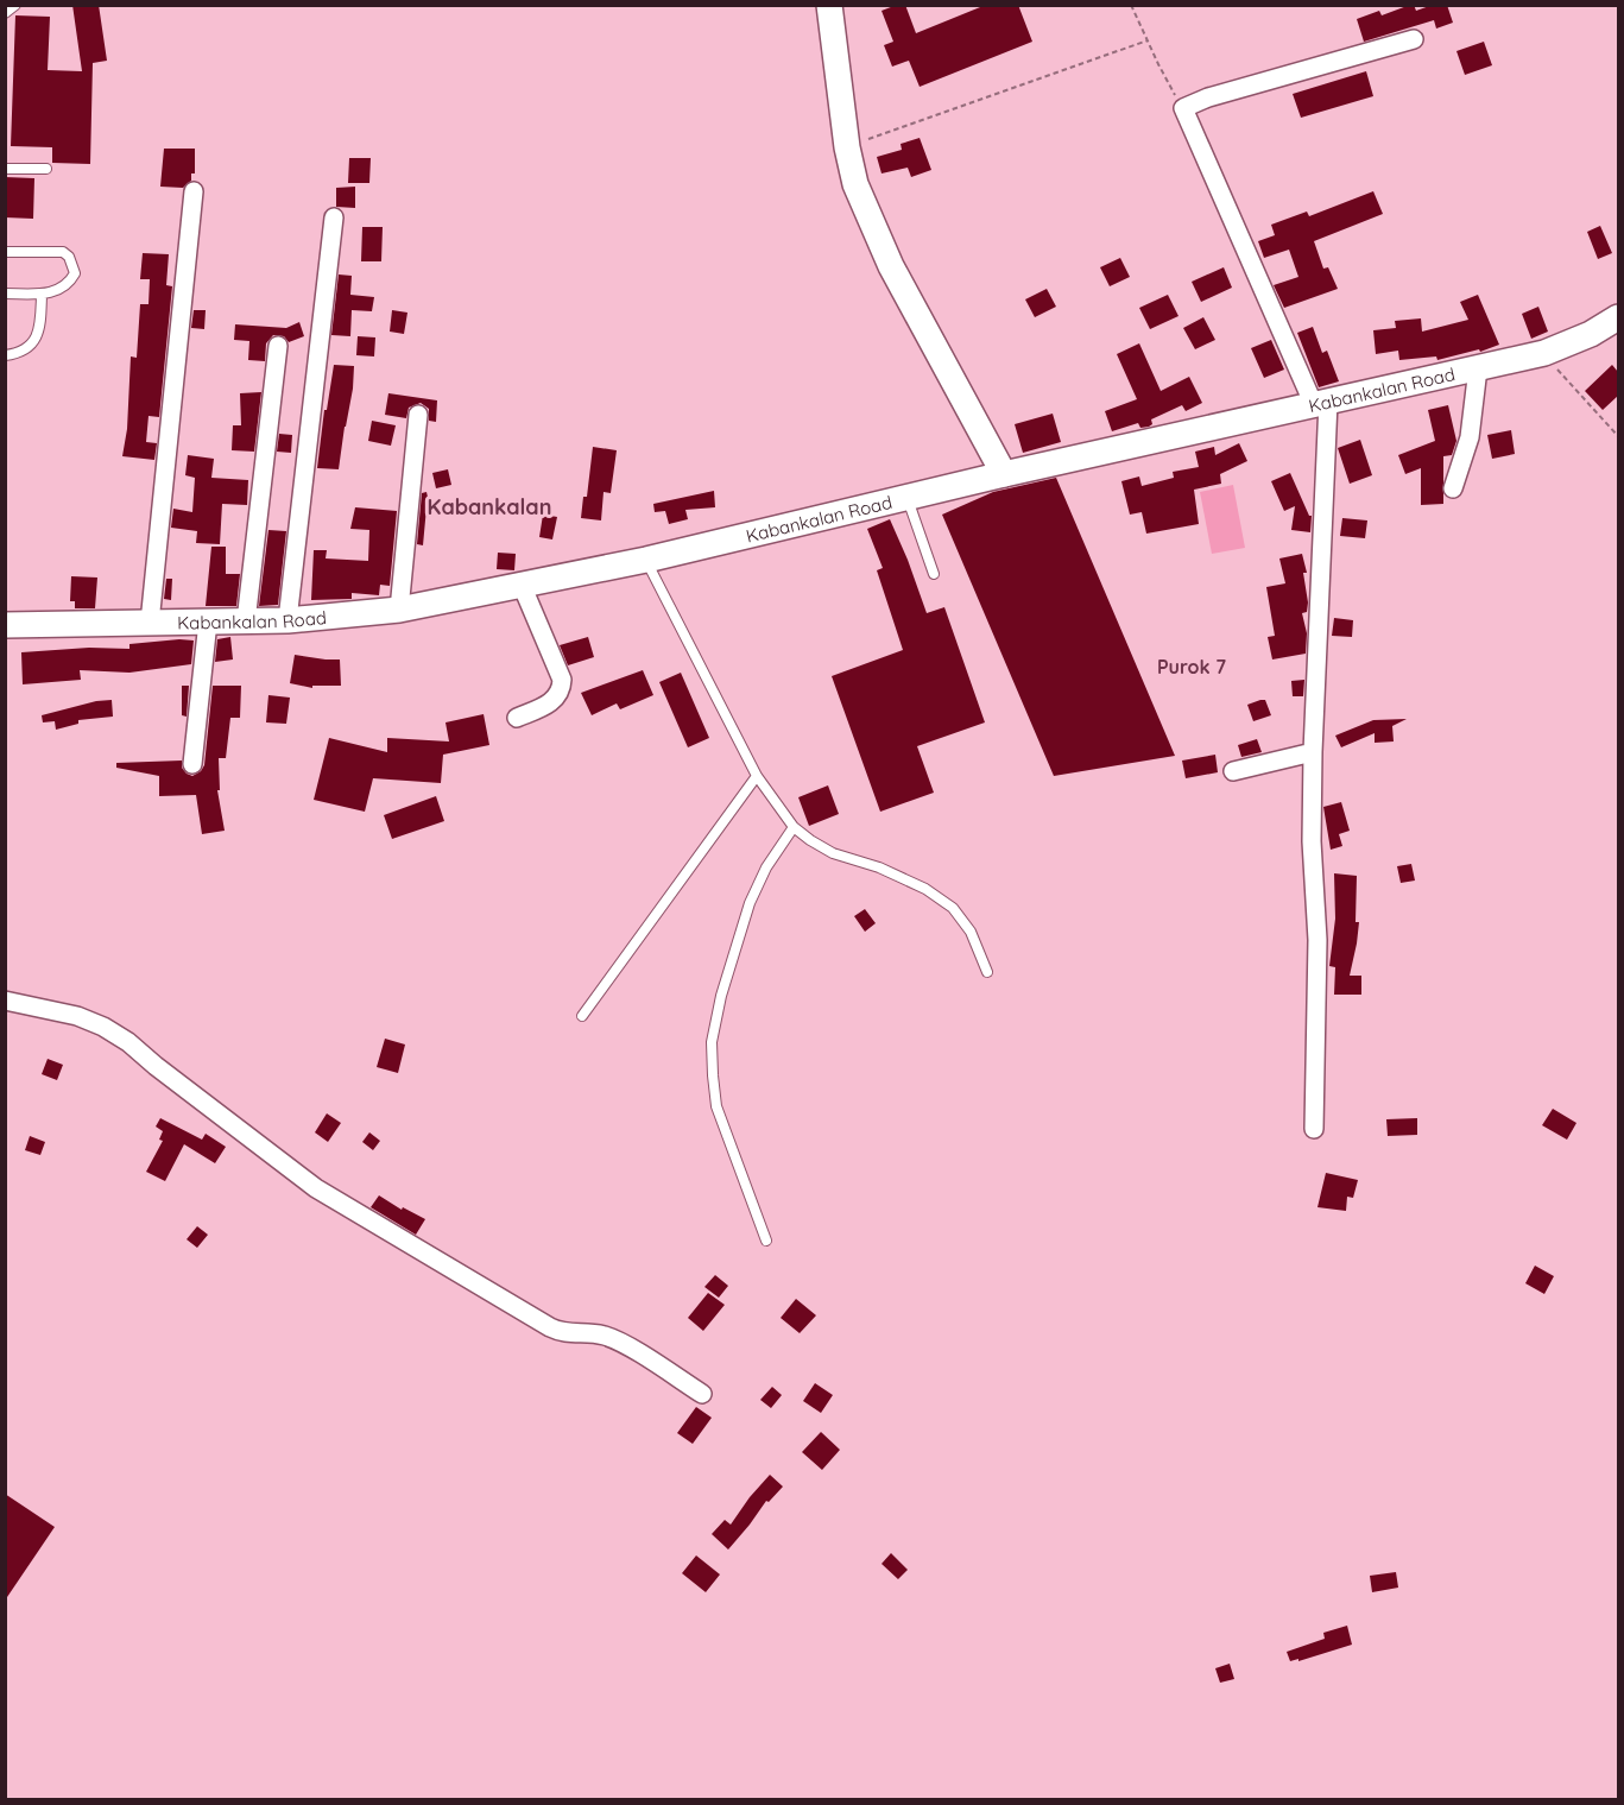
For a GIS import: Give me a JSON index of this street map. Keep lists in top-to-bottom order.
{
  "streets": {
    "street": ["Kabankalan Road"]
  },
  "districts": ["Kabankalan", "Purok 7"]
}
